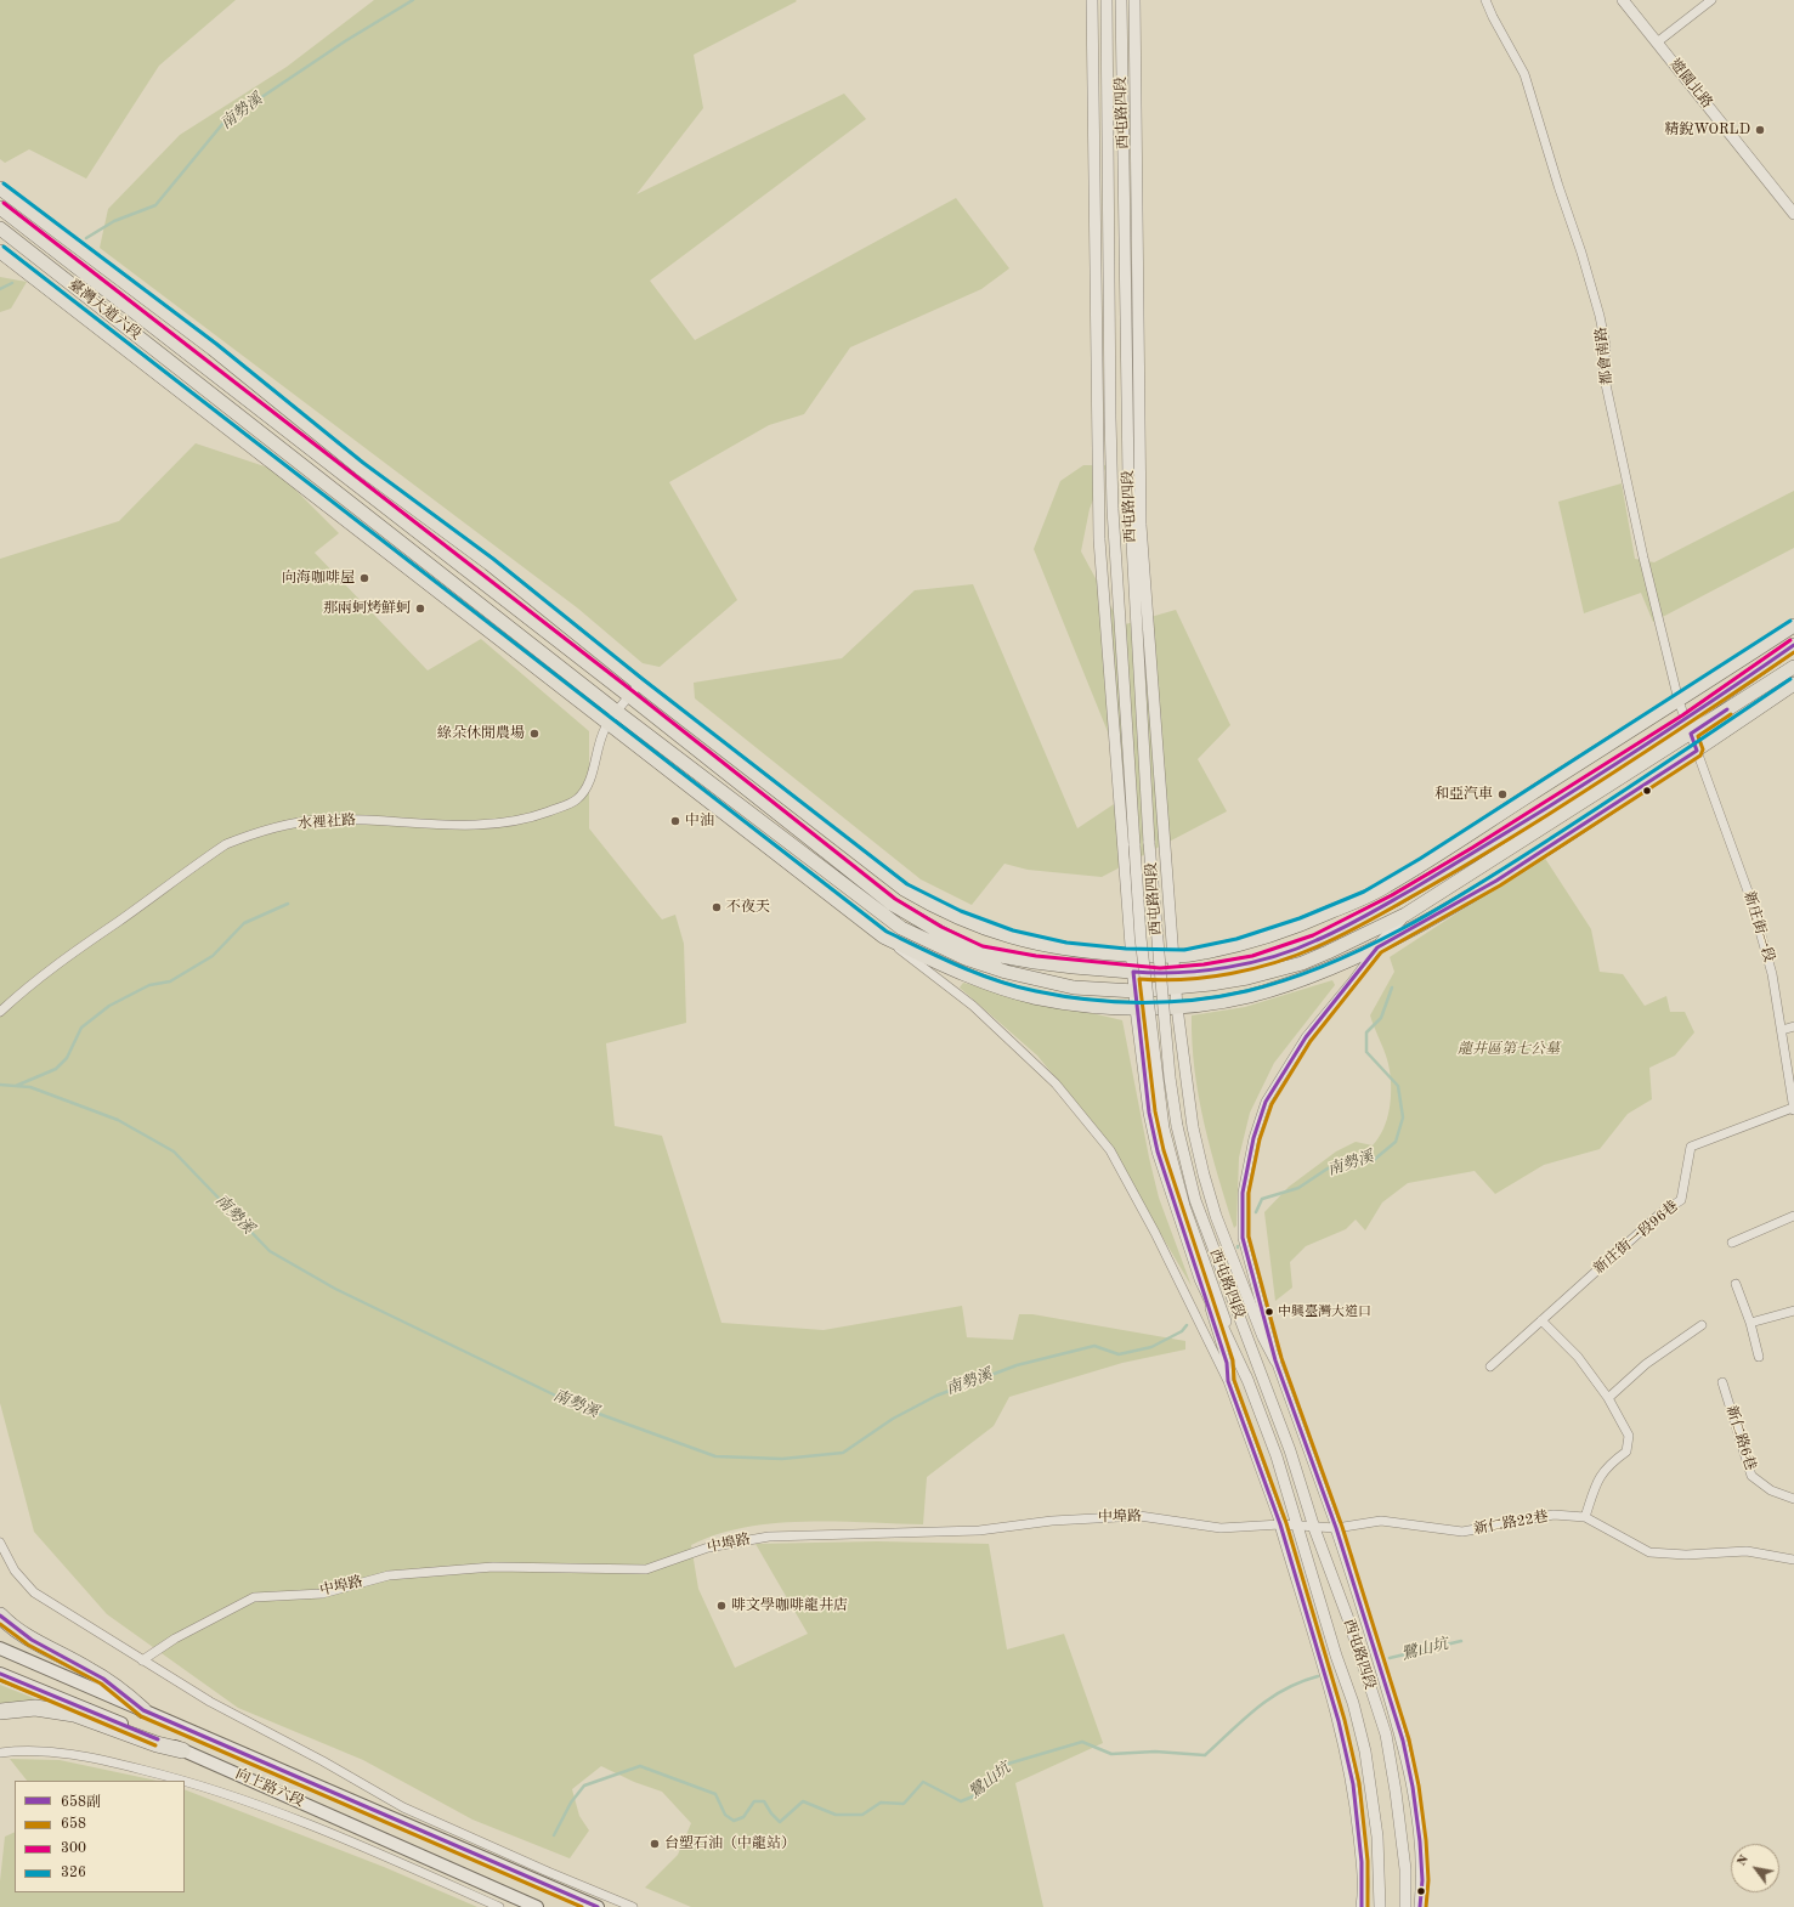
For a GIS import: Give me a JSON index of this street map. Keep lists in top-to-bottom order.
{
  "streets": {
    "main road": ["臺灣大道六段", "向上路六段"],
    "street": [
      "遊園北路",
      "西屯路四段",
      "都會南路",
      "水裡社路",
      "新庄街一段",
      "新庄街一段96巷",
      "新仁路6巷",
      "中埠路",
      "新仁路22巷"
    ]
  },
  "crossings": [
    ["西屯路四段", "臺灣大道六段"],
    ["西屯路四段", "中埠路"],
    ["西屯路四段", "新仁路22巷"],
    ["臺灣大道六段", "都會南路"],
    ["臺灣大道六段", "水裡社路"],
    ["臺灣大道六段", "新庄街一段"],
    ["都會南路", "新庄街一段"],
    ["新庄街一段", "新庄街一段96巷"],
    ["中埠路", "新仁路22巷"]
  ],
  "water": ["南勢溪", "鷺山坑"],
  "parks": ["龍井區第七公墓"],
  "places": [
    "精銳WORLD",
    "向海咖啡屋",
    "那兩蚵烤鮮蚵",
    "綠朵休閒農場",
    "和亞汽車",
    "中油",
    "不夜天",
    "中興臺灣大道口",
    "啡文學咖啡龍井店",
    "台塑石油（中龍站）"
  ],
  "lines": [
    "transit line 326",
    "transit line 300",
    "transit line 658副",
    "transit line 658"
  ],
  "legend": [
    "658副",
    "658",
    "300",
    "326"
  ],
  "north": "top left"
}
